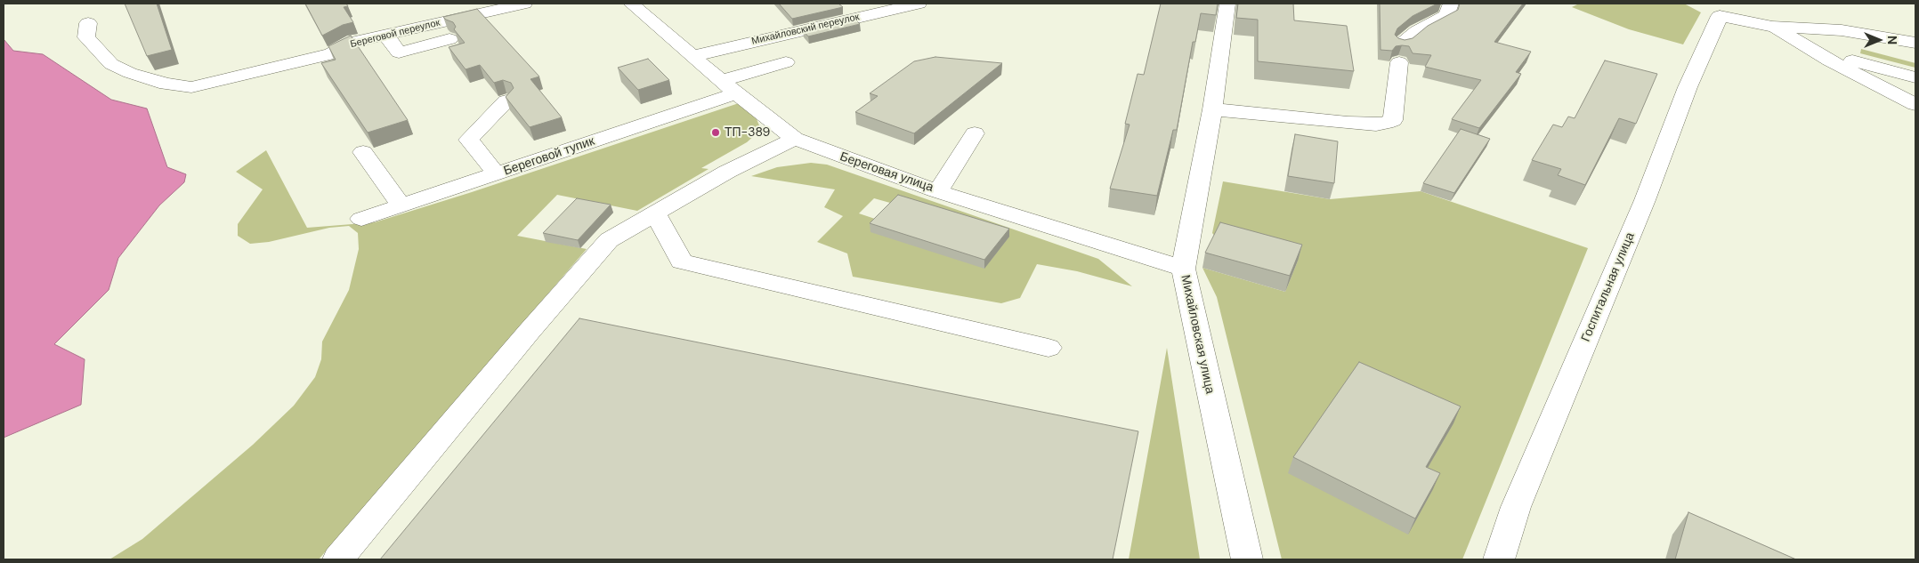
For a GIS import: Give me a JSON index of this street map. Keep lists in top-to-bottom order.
{
  "streets": {
    "street": [
      "Михайловский переулок",
      "Береговой переулок",
      "Береговой тупик",
      "Береговая улица",
      "Госпитальная улица",
      "Михайловская улица"
    ]
  },
  "crossings": [
    ["Михайловский переулок", "Береговая улица"],
    ["Береговой тупик", "Береговая улица"],
    ["Береговая улица", "Михайловская улица"]
  ],
  "places": ["ТП-389"],
  "north": "right"
}
